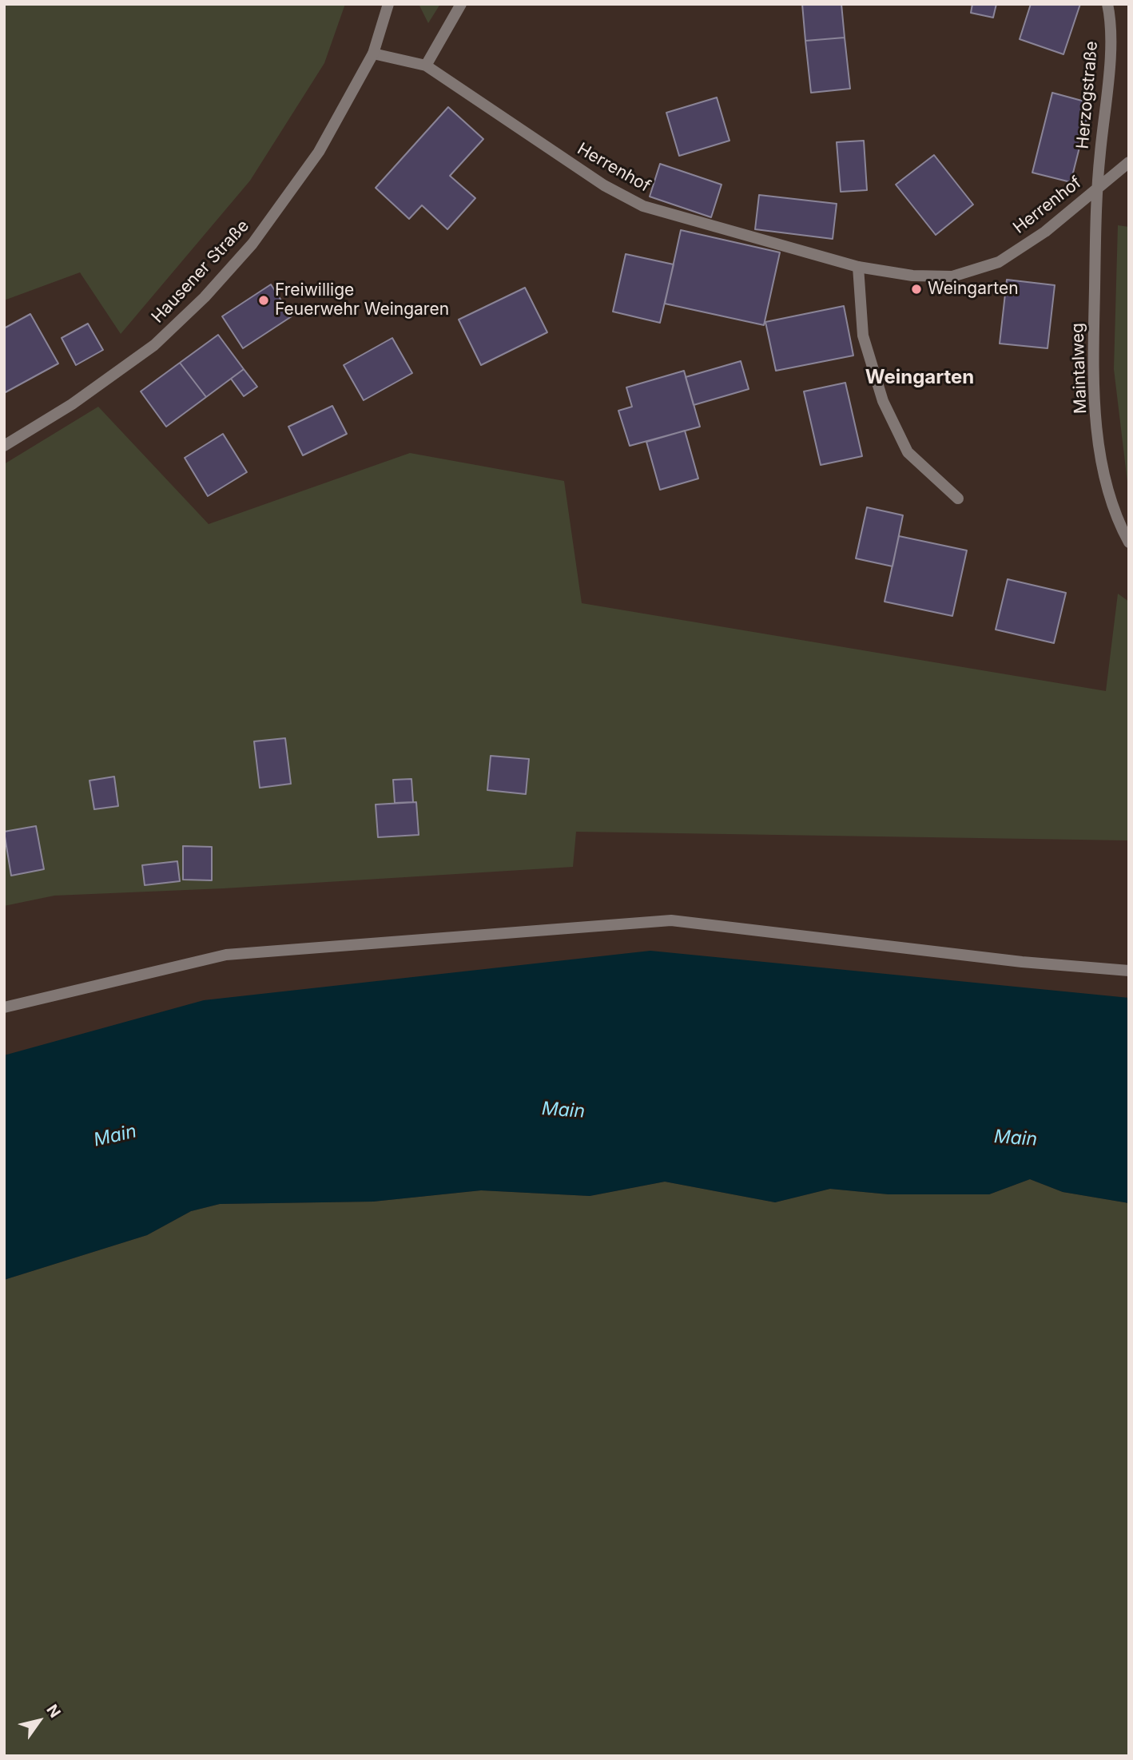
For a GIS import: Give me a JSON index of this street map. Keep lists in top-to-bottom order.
{
  "streets": {
    "street": [
      "Herzogstraße",
      "Herrenhof",
      "Hausener Straße",
      "Maintalweg"
    ]
  },
  "crossings": [
    ["Herzogstraße", "Herrenhof"],
    ["Herzogstraße", "Maintalweg"],
    ["Herrenhof", "Hausener Straße"],
    ["Herrenhof", "Maintalweg"]
  ],
  "districts": ["Weingarten"],
  "water": ["Main"],
  "places": ["Weingarten", "Freiwillige Feuerwehr Weingaren"],
  "north": "top right"
}
